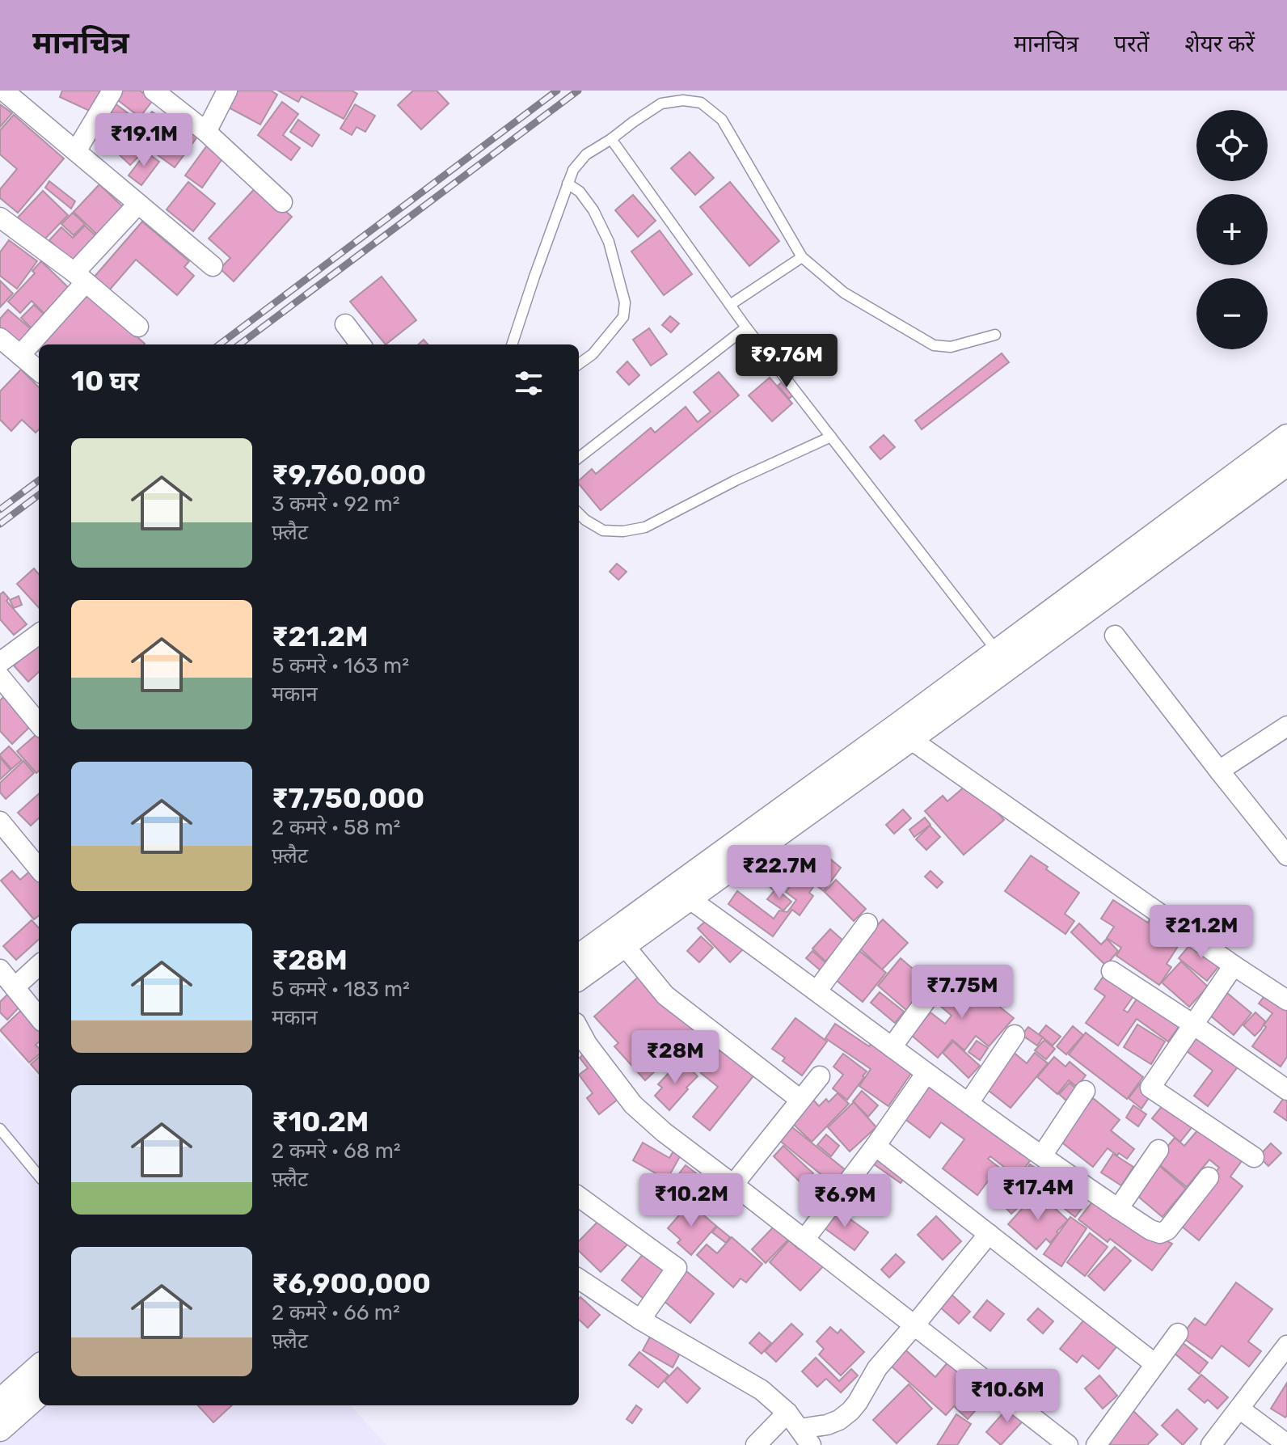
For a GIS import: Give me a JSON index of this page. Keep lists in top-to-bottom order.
{
  "page": {
    "header": "मानचित्र",
    "nav": ["मानचित्र", "परतें", "शेयर करें"],
    "map_buttons": ["+", "−"],
    "price": [
      "₹19.1M",
      "₹9.76M",
      "₹22.7M",
      "₹21.2M",
      "₹7.75M",
      "₹28M",
      "₹17.4M",
      "₹10.2M",
      "₹6.9M",
      "₹10.6M"
    ],
    "heading": "10 घर",
    "list": [
      {
        "name": "₹9,760,000",
        "note": "3 कमरे · 92 m² · फ़्लैट"
      },
      {
        "name": "₹21.2M",
        "note": "5 कमरे · 163 m² · मकान"
      },
      {
        "name": "₹7,750,000",
        "note": "2 कमरे · 58 m² · फ़्लैट"
      },
      {
        "name": "₹28M",
        "note": "5 कमरे · 183 m² · मकान"
      },
      {
        "name": "₹10.2M",
        "note": "2 कमरे · 68 m² · फ़्लैट"
      },
      {
        "name": "₹6,900,000",
        "note": "2 कमरे · 66 m² · फ़्लैट"
      }
    ]
  }
}
